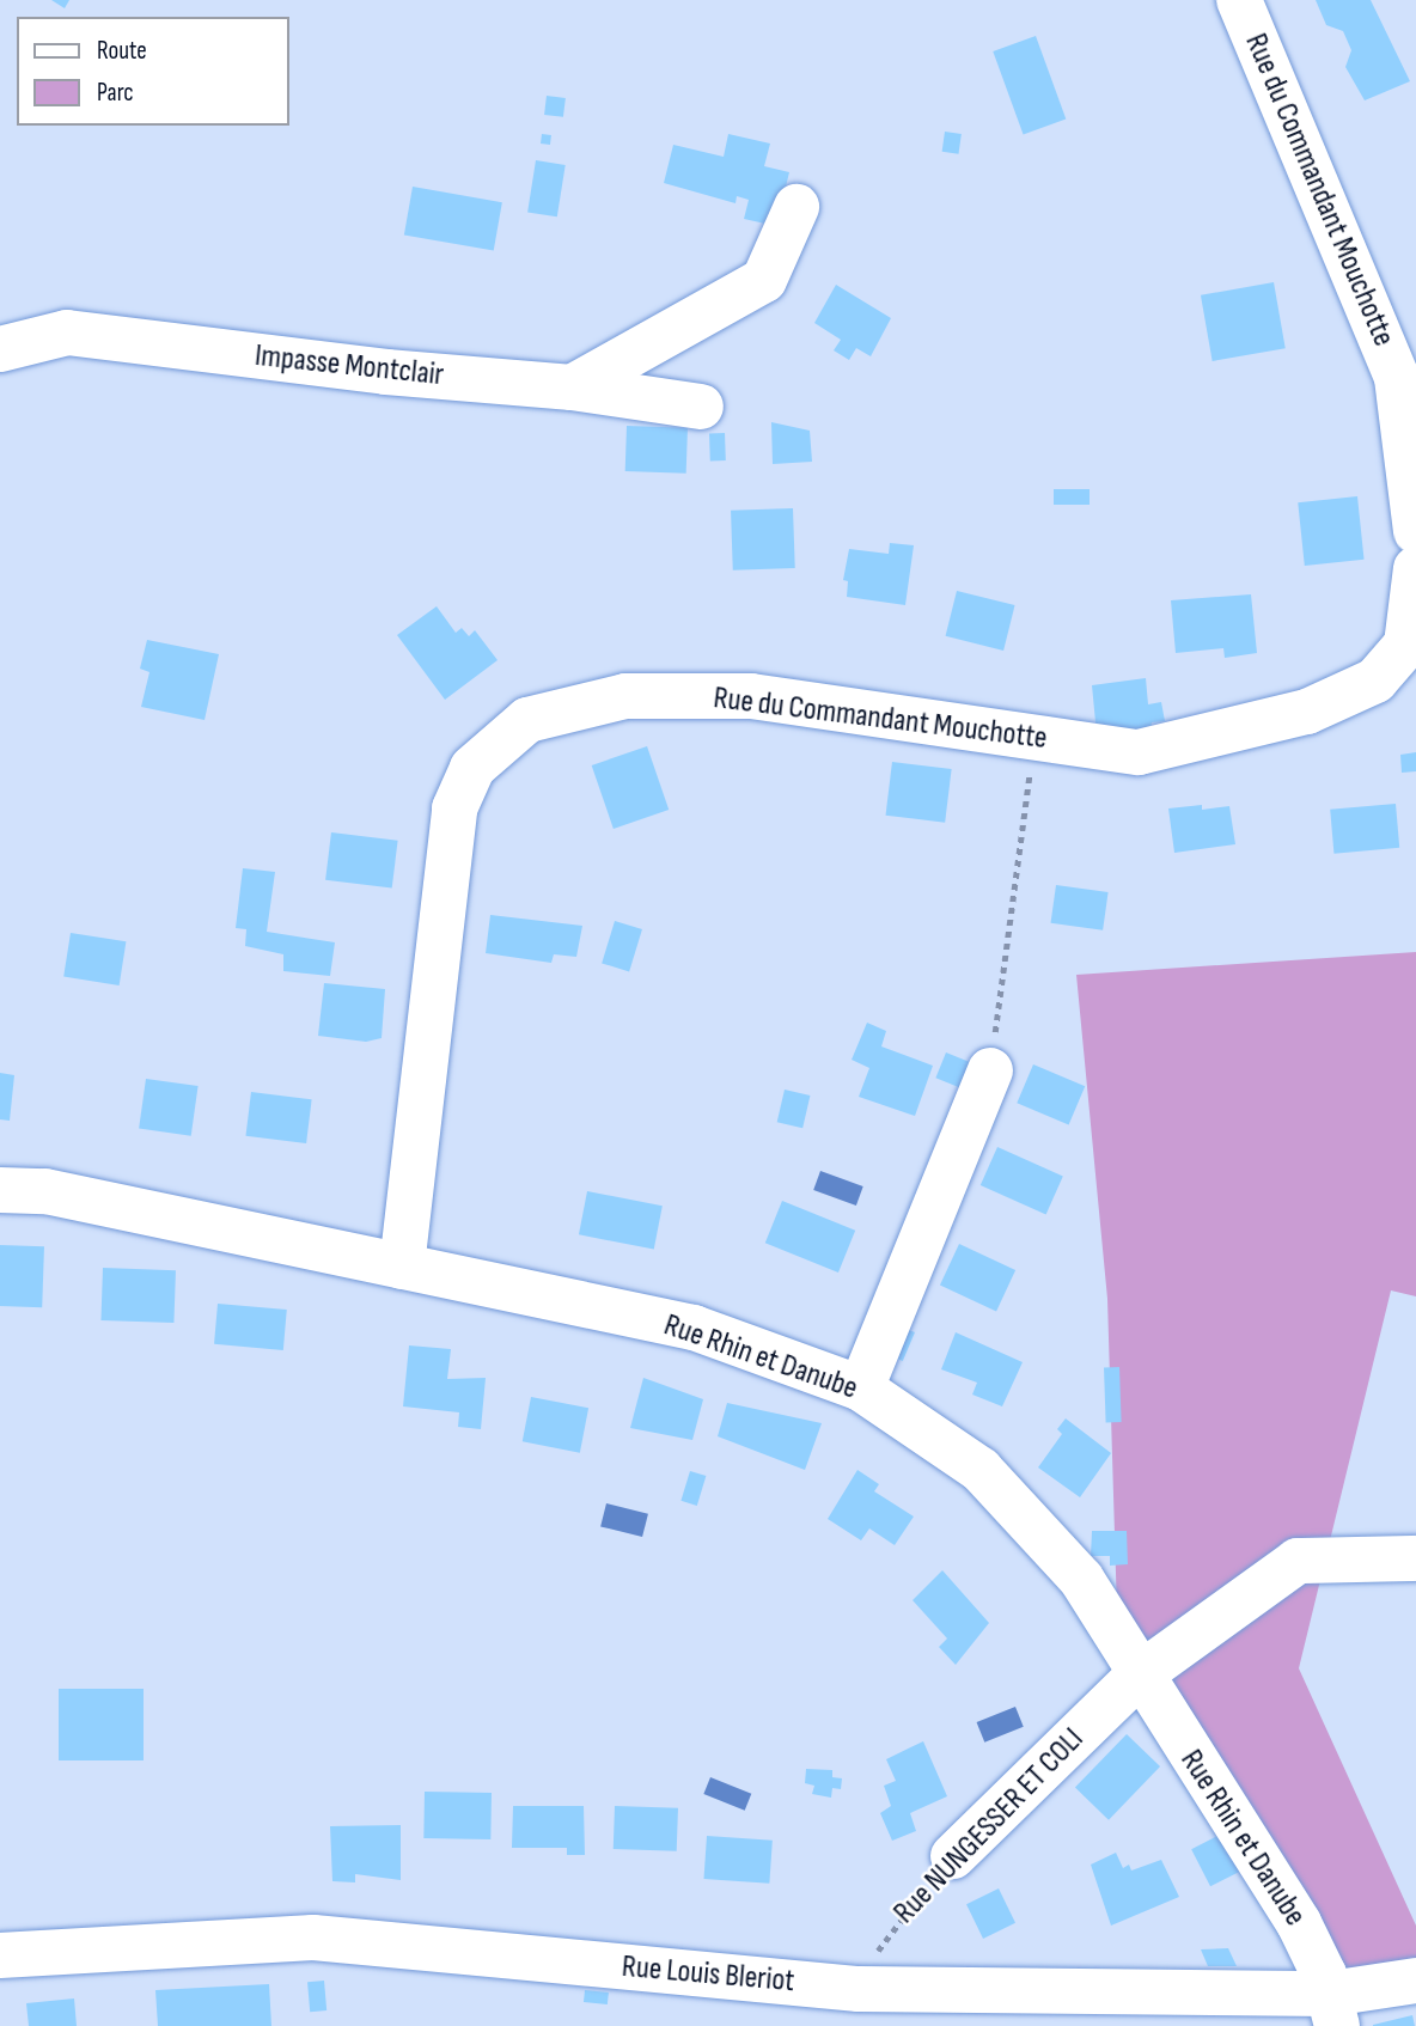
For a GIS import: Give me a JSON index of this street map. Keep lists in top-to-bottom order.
{
  "streets": {
    "street": [
      "Rue du Commandant Mouchotte",
      "Impasse Montclair",
      "Rue Rhin et Danube",
      "Rue NUNGESSER ET COLI",
      "Rue Louis Bleriot"
    ]
  },
  "crossings": [
    ["Rue du Commandant Mouchotte", "Rue Rhin et Danube"],
    ["Rue Rhin et Danube", "Rue NUNGESSER ET COLI"],
    ["Rue Rhin et Danube", "Rue Louis Bleriot"],
    ["Rue NUNGESSER ET COLI", "Rue Louis Bleriot"]
  ],
  "legend": ["Route", "Parc"]
}
